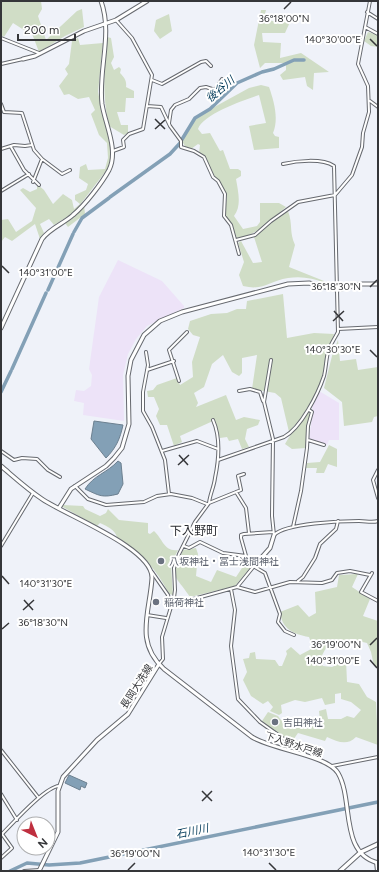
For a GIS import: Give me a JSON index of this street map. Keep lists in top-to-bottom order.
{
  "streets": {
    "street": ["長岡大洗線", "下入野水戸線"]
  },
  "crossings": [
    ["長岡大洗線", "下入野水戸線"]
  ],
  "districts": ["下入野町"],
  "water": ["後谷川", "石川川"],
  "places": ["八坂神社・冨士浅間神社", "稲荷神社", "吉田神社"],
  "scale_bar": "200 m",
  "north": "bottom right",
  "coordinates": [
    "36°18'00\"N",
    "140°30'00\"E",
    "140°31'00\"E",
    "36°18'30\"N",
    "140°30'30\"E",
    "140°31'30\"E",
    "36°19'00\"N"
  ]
}
